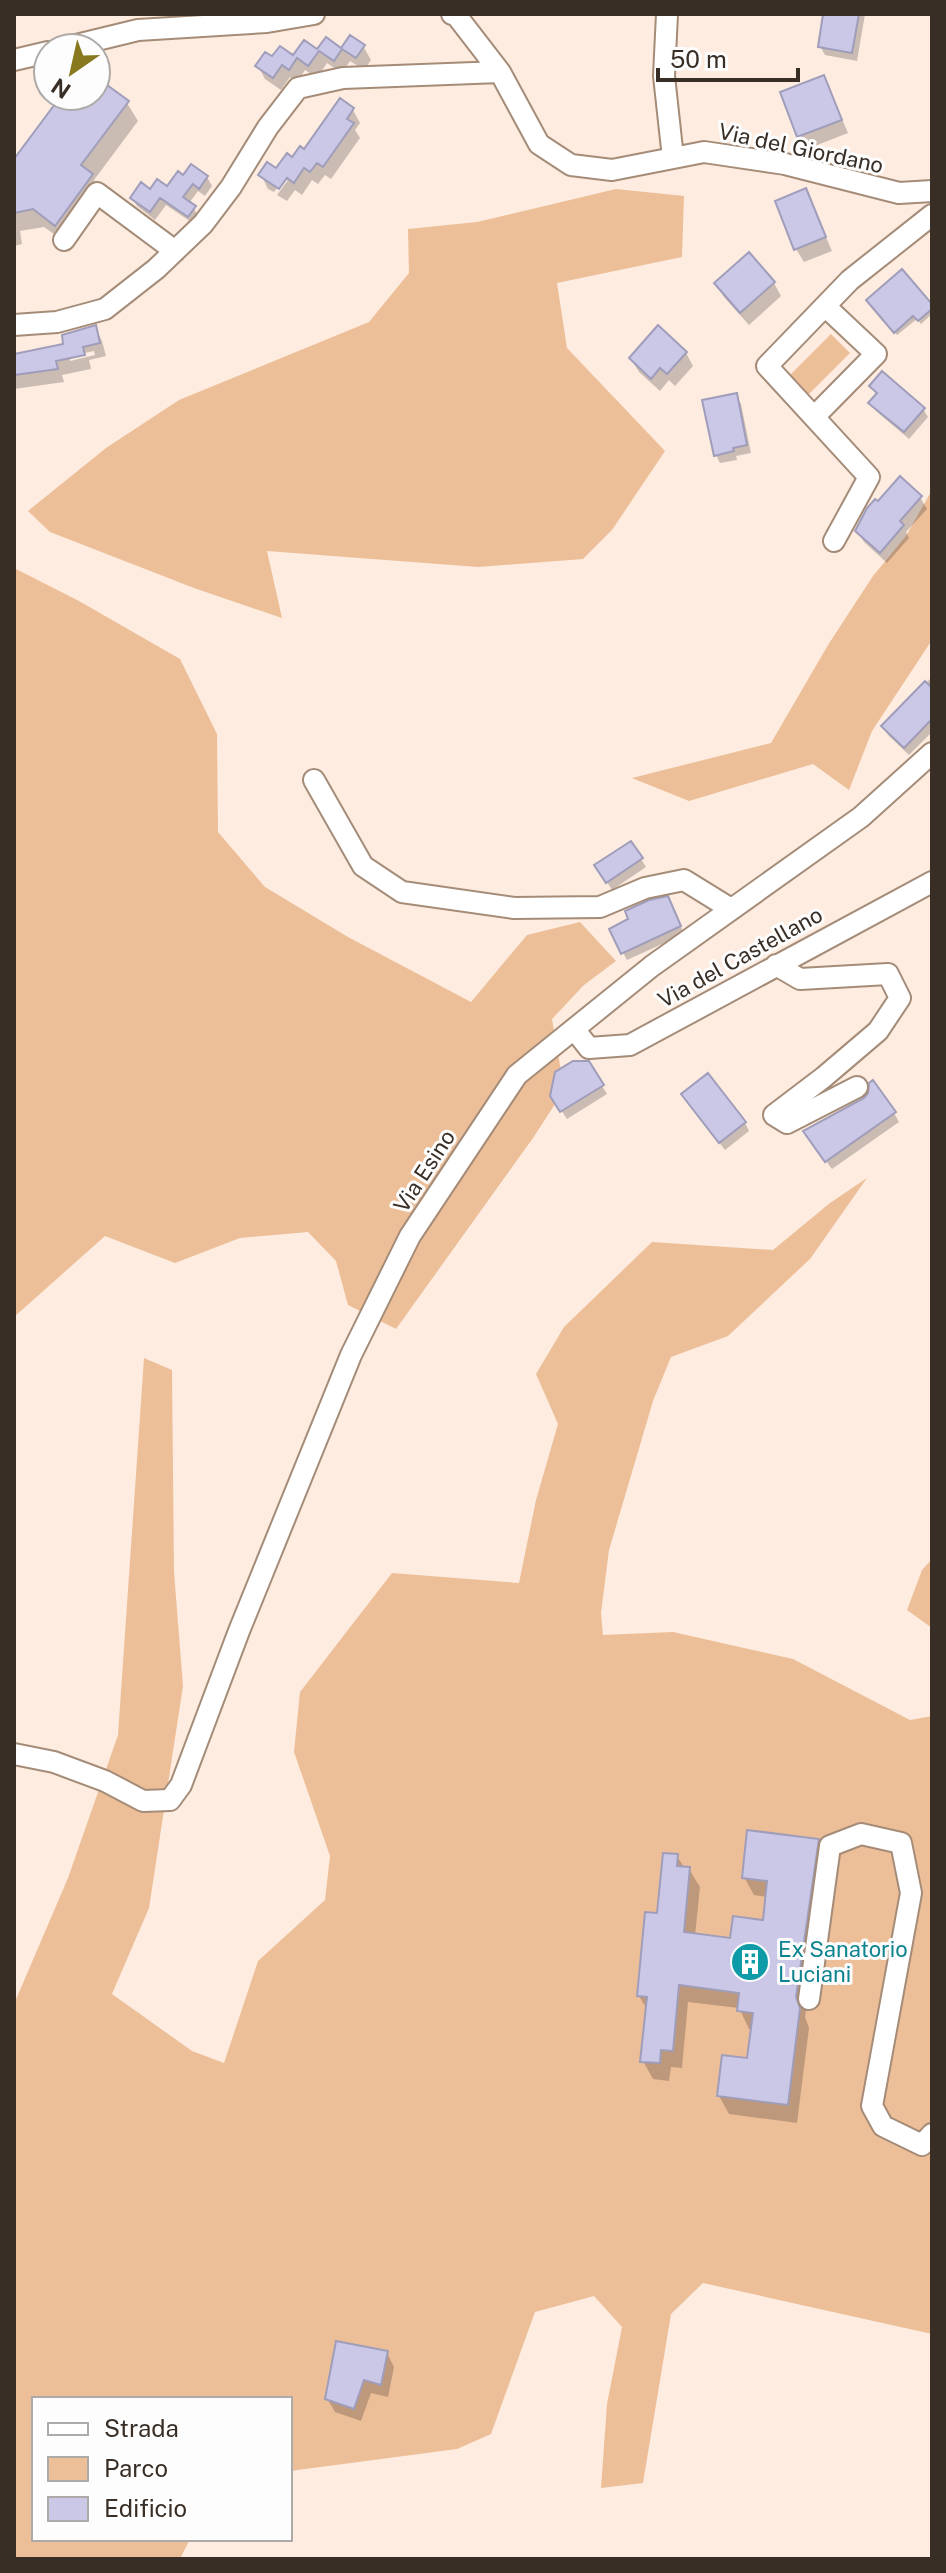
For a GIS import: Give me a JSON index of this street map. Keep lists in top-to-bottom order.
{
  "streets": {
    "street": ["Via del Giordano", "Via del Castellano", "Via Esino"]
  },
  "crossings": [
    ["Via del Castellano", "Via Esino"]
  ],
  "places": {
    "building": ["Ex Sanatorio Luciani"]
  },
  "legend": ["Strada", "Parco", "Edificio"],
  "scale_bar": "50 m",
  "north": "bottom left"
}
